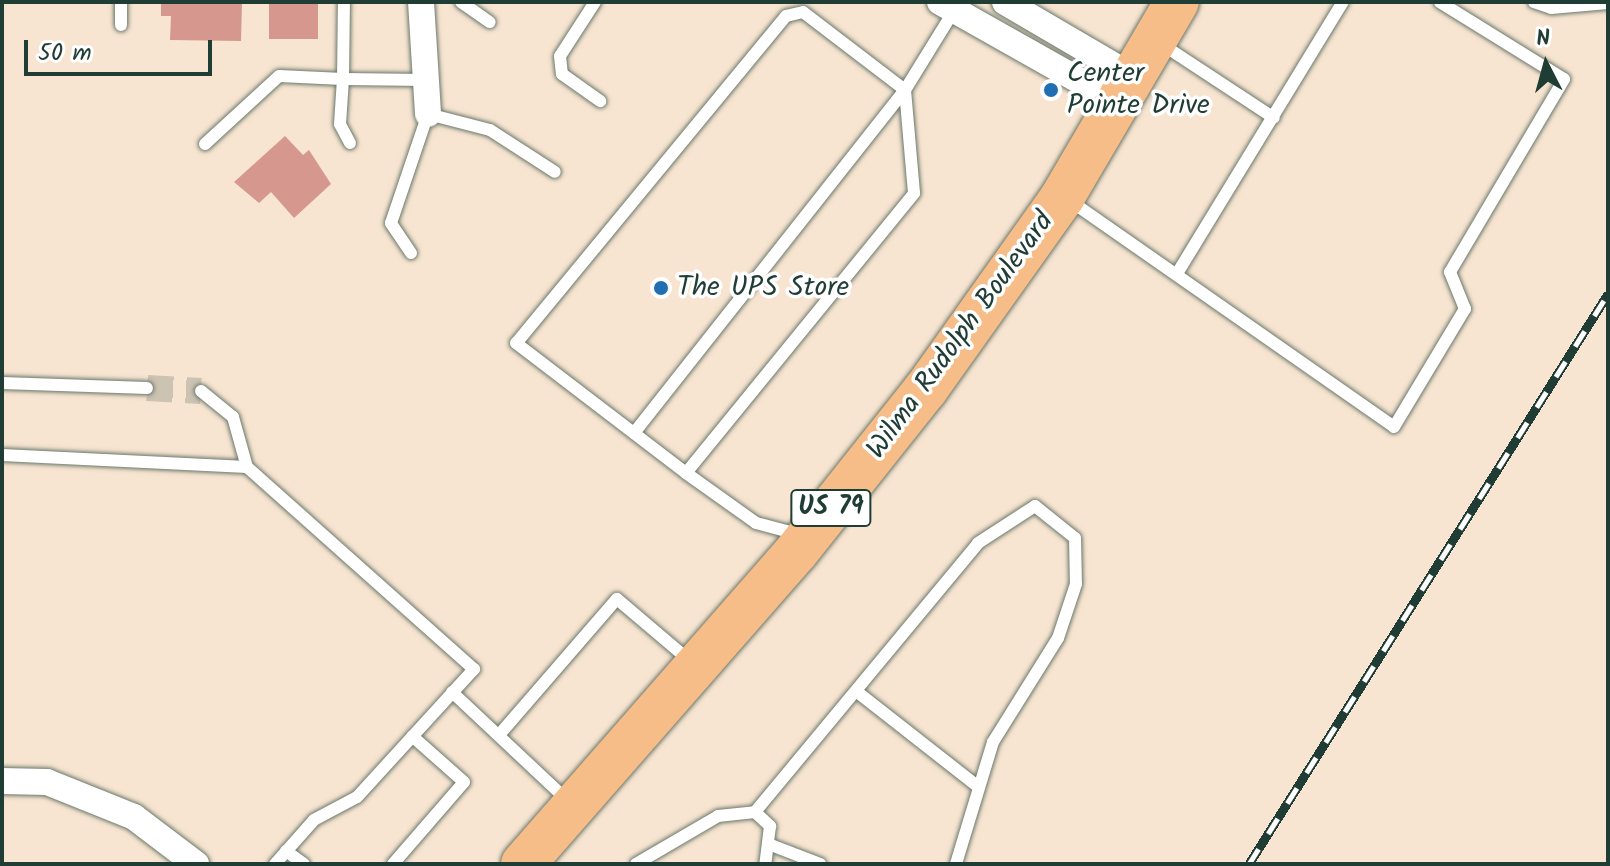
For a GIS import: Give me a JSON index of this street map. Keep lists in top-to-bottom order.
{
  "streets": {
    "highway": ["Wilma Rudolph Boulevard", "US 79"]
  },
  "places": ["Center Pointe Drive", "The UPS Store"],
  "scale_bar": "50 m",
  "north": "top"
}
